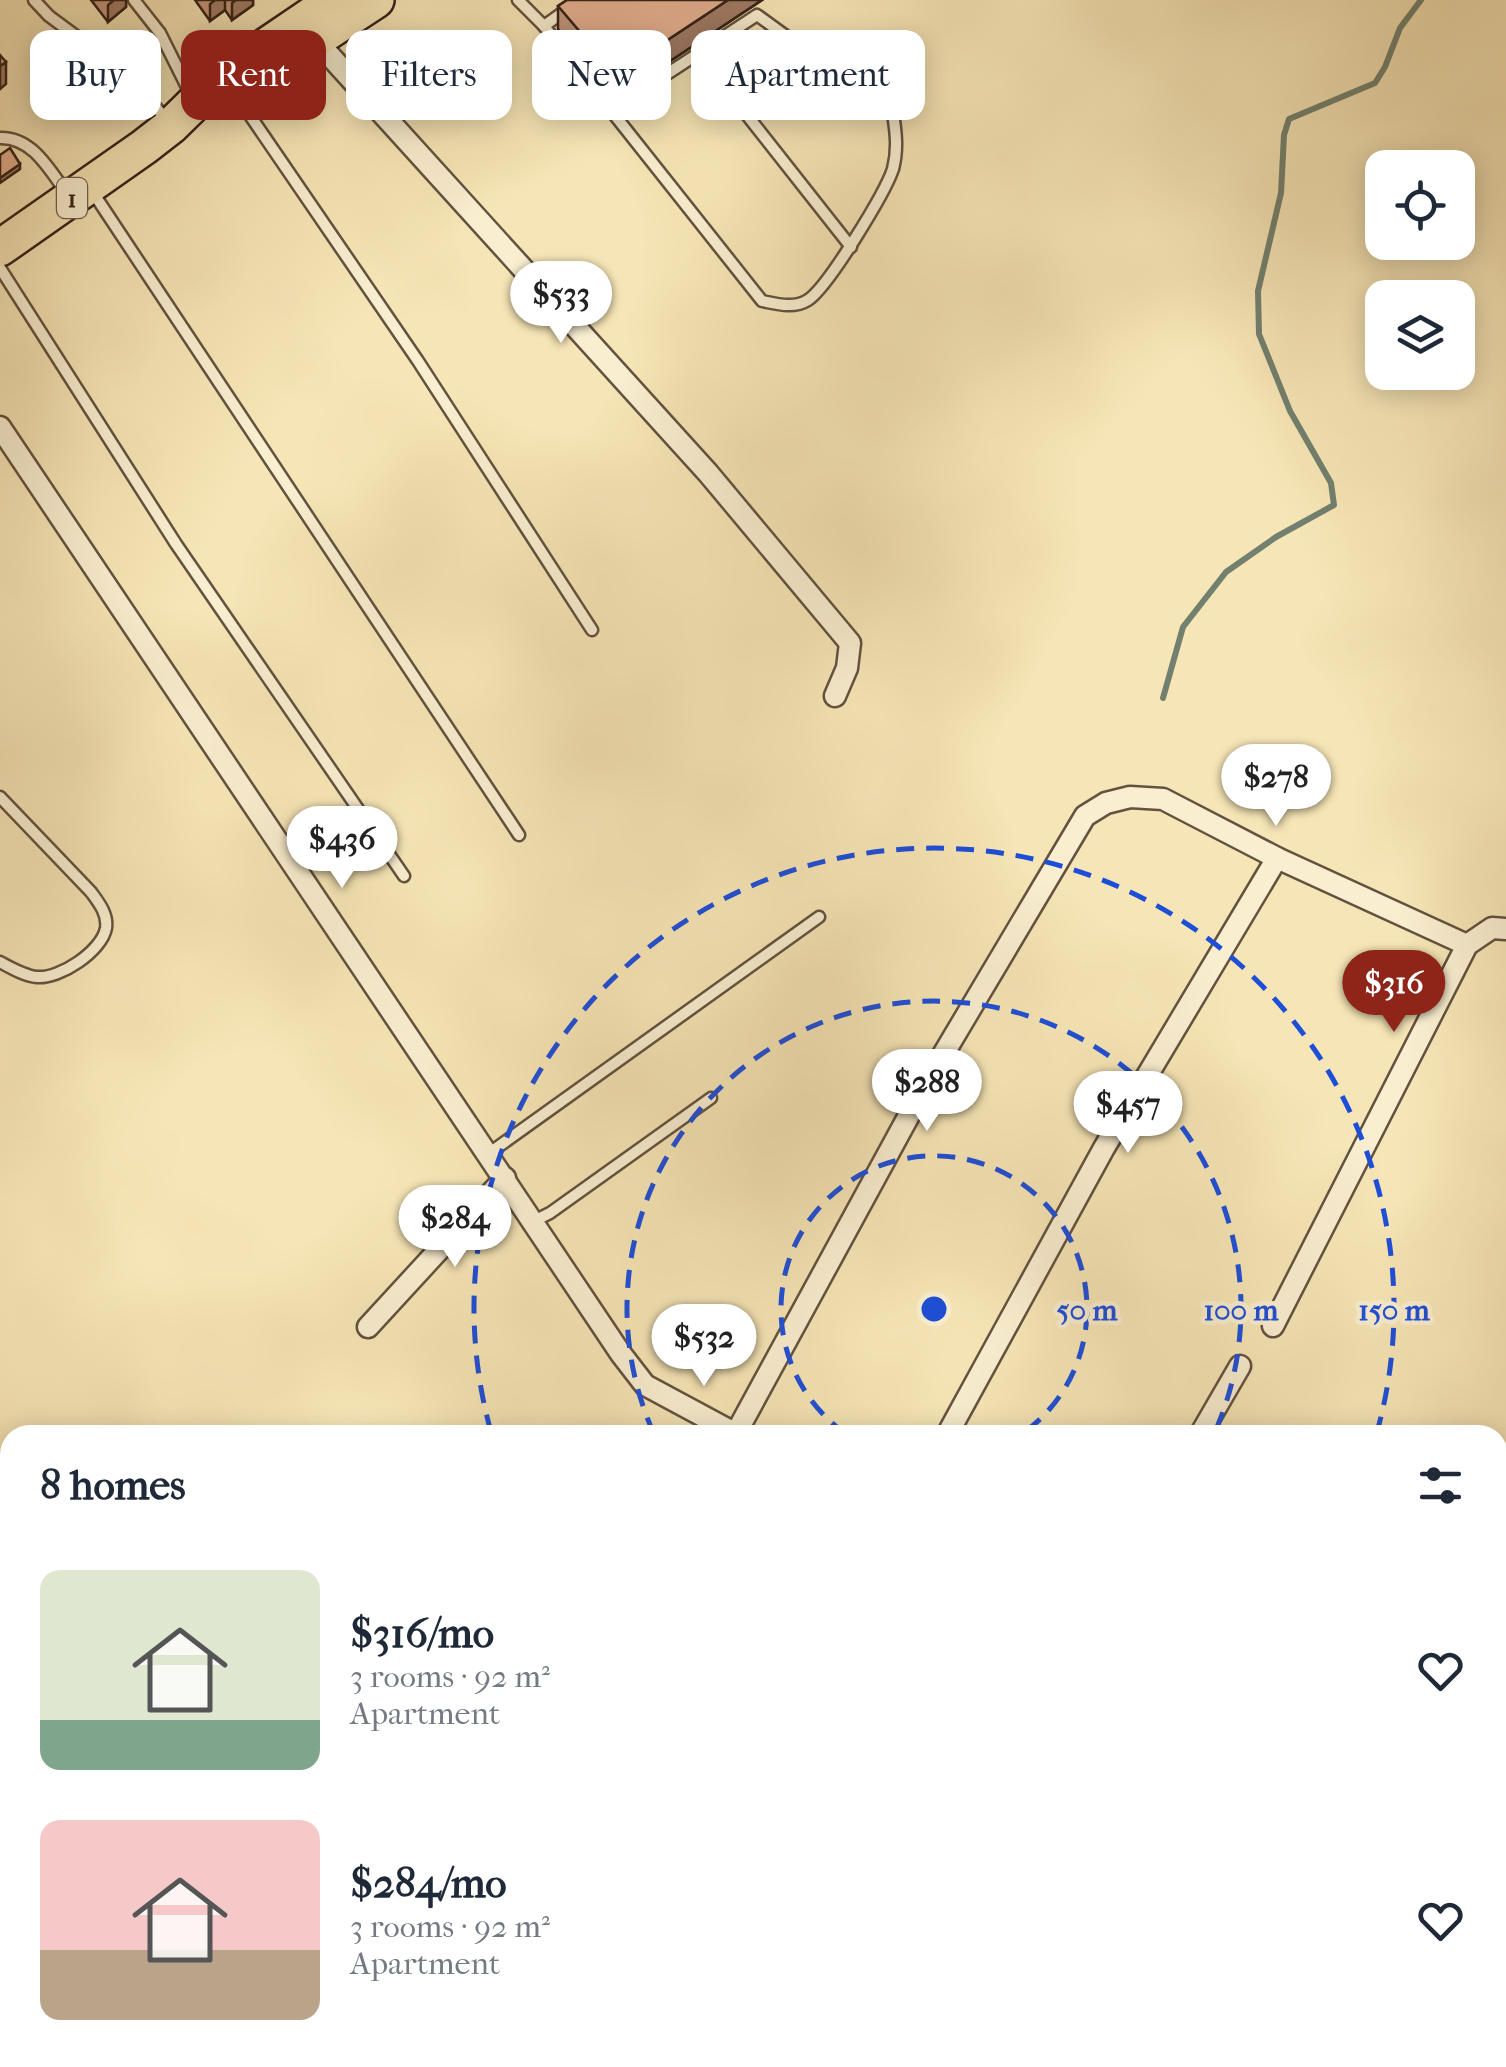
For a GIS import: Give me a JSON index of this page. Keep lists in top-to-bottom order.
{
  "streets": {
    "highway": ["1"]
  },
  "page": {
    "chip": [
      "Buy",
      "Rent",
      "Filters",
      "New",
      "Apartment"
    ],
    "price": [
      "$533",
      "$278",
      "$436",
      "$316",
      "$288",
      "$457",
      "$284",
      "$532"
    ],
    "heading": "8 homes",
    "list": [
      {
        "name": "$316/mo",
        "note": "3 rooms · 92 m² · Apartment"
      },
      {
        "name": "$284/mo",
        "note": "3 rooms · 92 m² · Apartment"
      }
    ]
  },
  "rings": ["50 m", "100 m", "150 m"]
}
